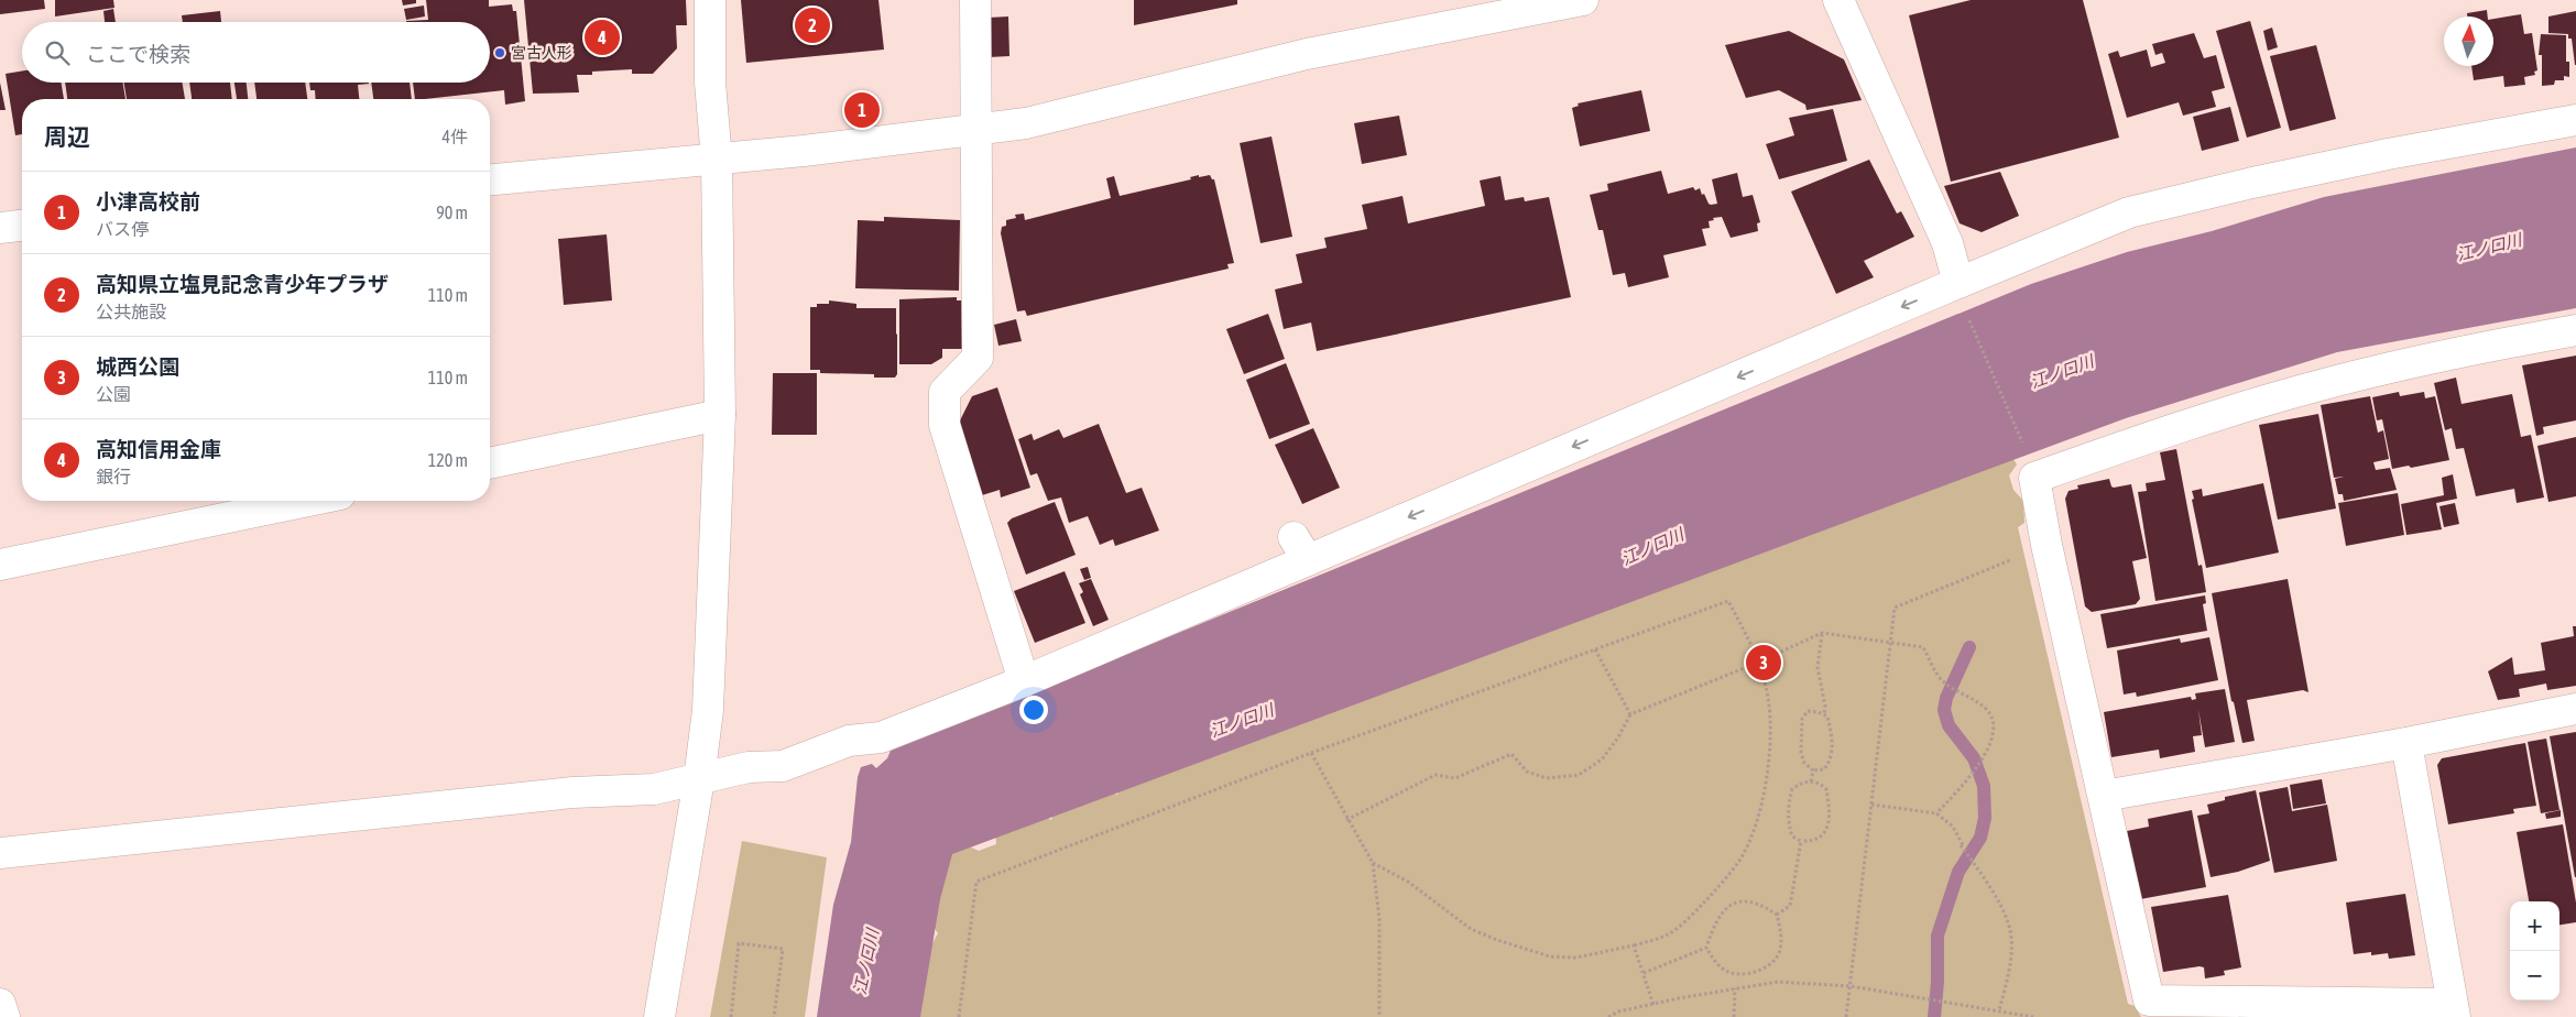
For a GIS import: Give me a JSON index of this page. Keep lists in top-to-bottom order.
{
  "water": ["江ノ口川"],
  "places": ["宮古人形"],
  "north": "top",
  "page": {
    "pins": [
      "2",
      "4",
      "1",
      "3"
    ],
    "search": "ここで検索",
    "heading": ["周辺", "4件"],
    "list": [
      {
        "mark": "1",
        "name": "小津高校前",
        "note": "バス停",
        "value": "90 m"
      },
      {
        "mark": "2",
        "name": "高知県立塩見記念青少年プラザ",
        "note": "公共施設",
        "value": "110 m"
      },
      {
        "mark": "3",
        "name": "城西公園",
        "note": "公園",
        "value": "110 m"
      },
      {
        "mark": "4",
        "name": "高知信用金庫",
        "note": "銀行",
        "value": "120 m"
      }
    ],
    "map_buttons": ["+", "−"]
  }
}
